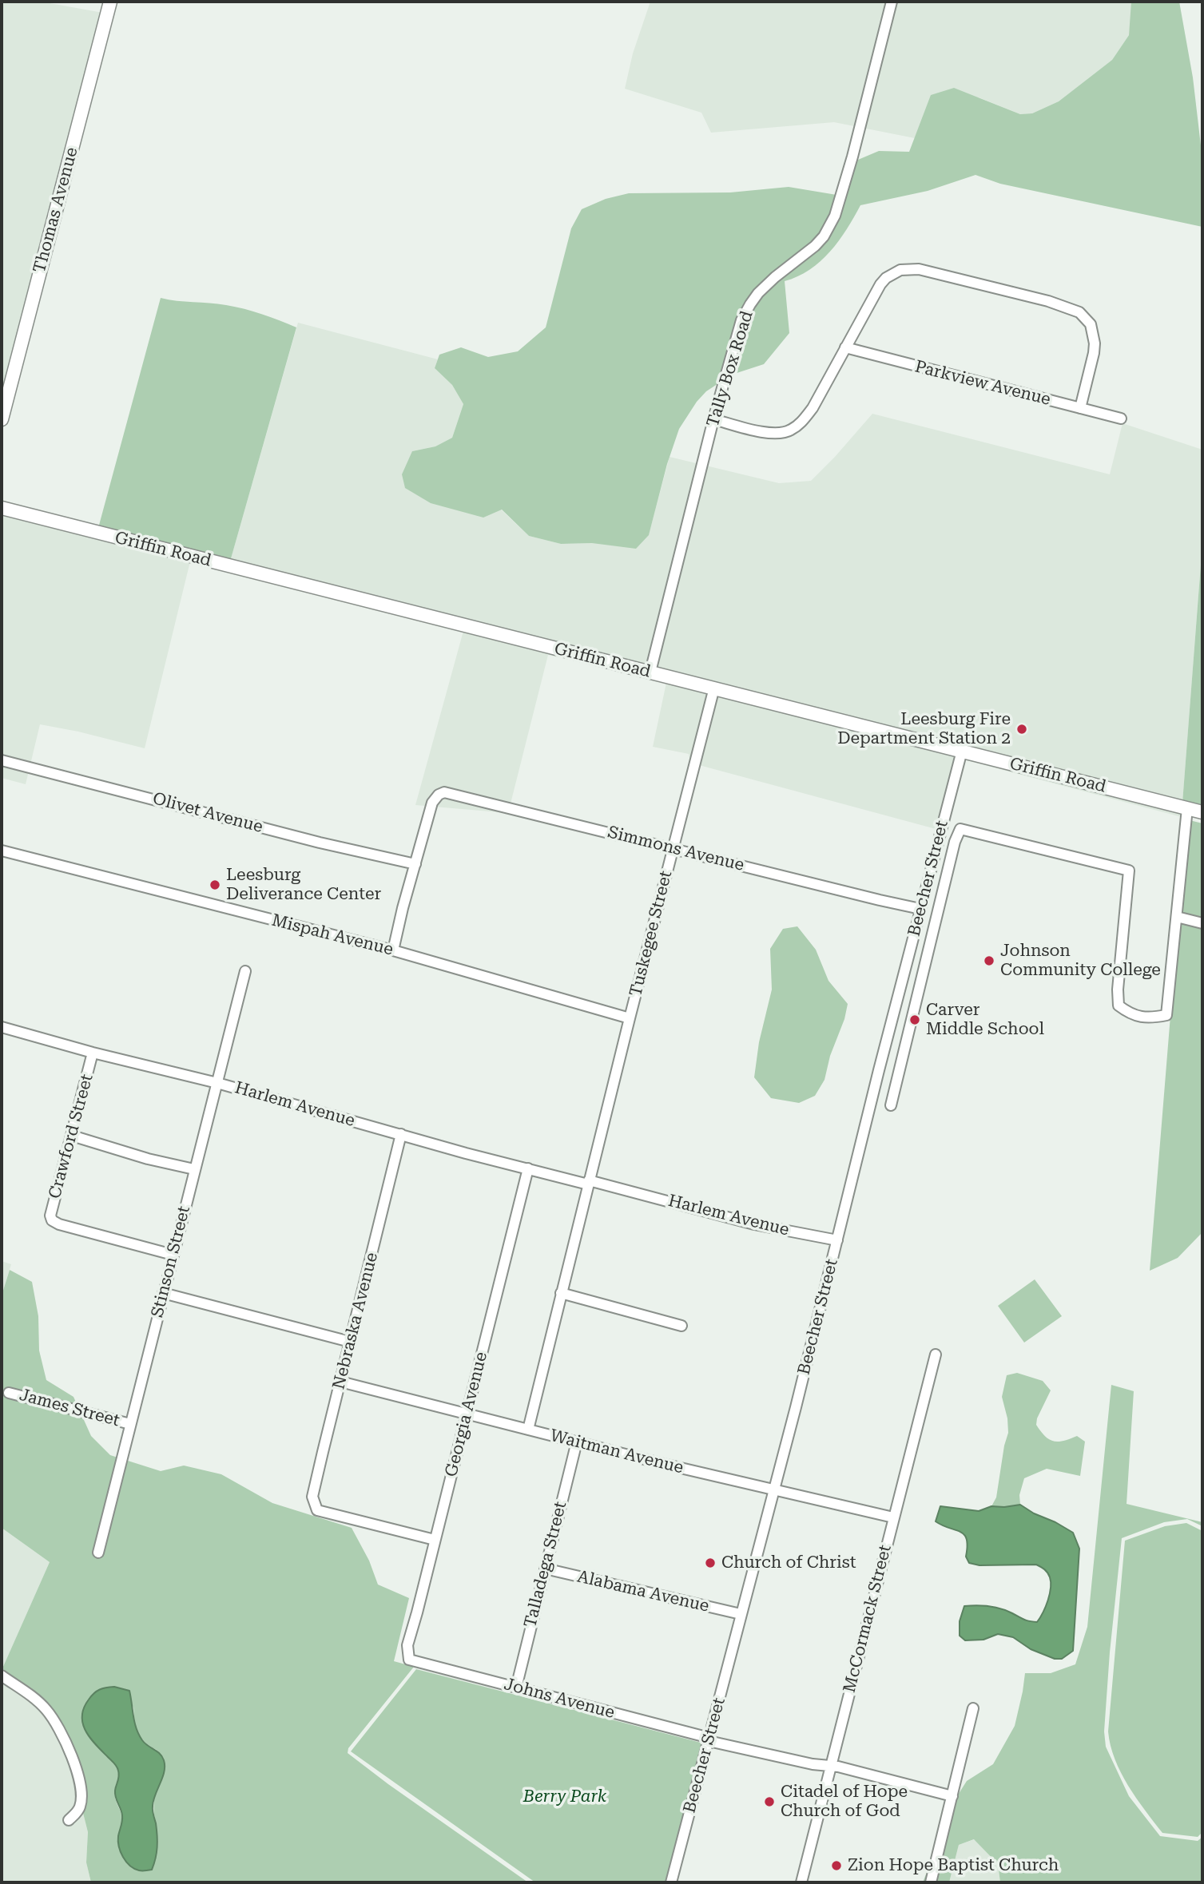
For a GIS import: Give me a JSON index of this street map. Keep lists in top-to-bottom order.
{
  "streets": {
    "street": [
      "Thomas Avenue",
      "Tally Box Road",
      "Parkview Avenue",
      "Griffin Road",
      "Olivet Avenue",
      "Simmons Avenue",
      "Beecher Street",
      "Tuskegee Street",
      "Mispah Avenue",
      "Harlem Avenue",
      "Crawford Street",
      "Stinson Street",
      "Nebraska Avenue",
      "James Street",
      "Georgia Avenue",
      "Waitman Avenue",
      "Talladega Street",
      "Alabama Avenue",
      "McCormack Street",
      "Johns Avenue"
    ]
  },
  "crossings": [
    ["Tally Box Road", "Griffin Road"],
    ["Griffin Road", "Beecher Street"],
    ["Griffin Road", "Tuskegee Street"],
    ["Olivet Avenue", "Simmons Avenue"],
    ["Simmons Avenue", "Beecher Street"],
    ["Simmons Avenue", "Tuskegee Street"],
    ["Beecher Street", "Harlem Avenue"],
    ["Beecher Street", "Waitman Avenue"],
    ["Beecher Street", "Alabama Avenue"],
    ["Beecher Street", "Johns Avenue"],
    ["Tuskegee Street", "Mispah Avenue"],
    ["Tuskegee Street", "Harlem Avenue"],
    ["Tuskegee Street", "Waitman Avenue"],
    ["Harlem Avenue", "Crawford Street"],
    ["Harlem Avenue", "Stinson Street"],
    ["Harlem Avenue", "Nebraska Avenue"],
    ["Harlem Avenue", "Georgia Avenue"],
    ["Crawford Street", "Stinson Street"],
    ["Stinson Street", "James Street"],
    ["Nebraska Avenue", "Georgia Avenue"],
    ["Nebraska Avenue", "Waitman Avenue"],
    ["Georgia Avenue", "Waitman Avenue"],
    ["Georgia Avenue", "Johns Avenue"],
    ["Waitman Avenue", "Talladega Street"],
    ["Waitman Avenue", "McCormack Street"],
    ["Talladega Street", "Alabama Avenue"],
    ["Talladega Street", "Johns Avenue"],
    ["McCormack Street", "Johns Avenue"]
  ],
  "parks": ["Berry Park"],
  "places": [
    "Leesburg Fire Department Station 2",
    "Leesburg Deliverance Center",
    "Johnson Community College",
    "Carver Middle School",
    "Church of Christ",
    "Citadel of Hope Church of God",
    "Zion Hope Baptist Church"
  ]
}
